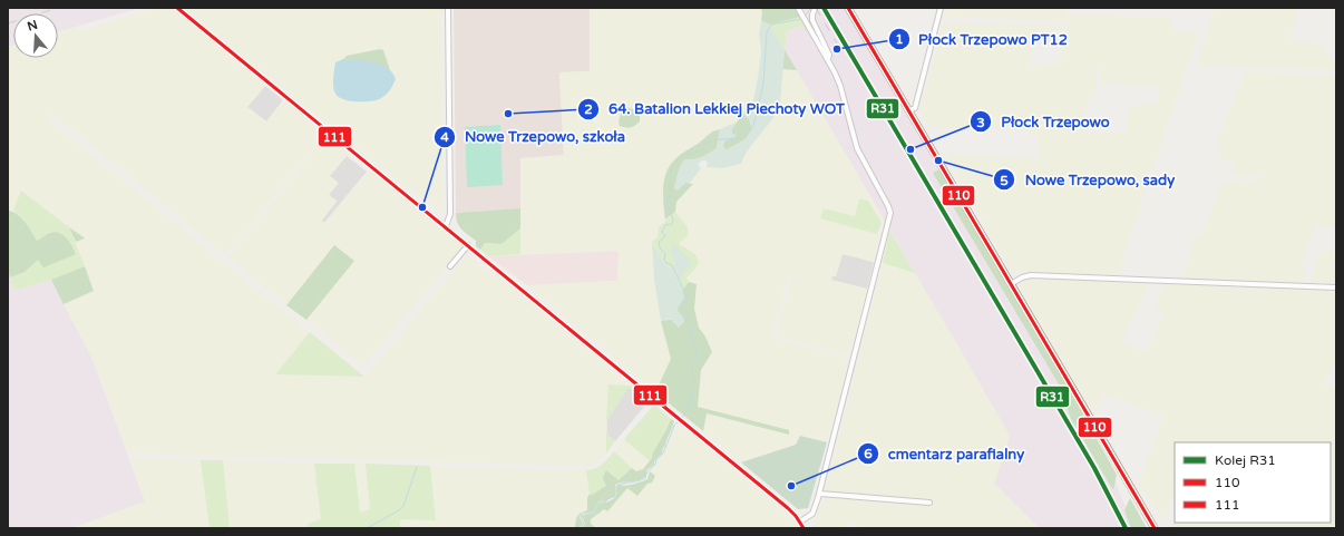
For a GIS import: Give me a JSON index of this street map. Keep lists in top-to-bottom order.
{
  "places": [
    "Płock Trzepowo PT12",
    "64. Batalion Lekkiej Piechoty WOT",
    "Płock Trzepowo",
    "Nowe Trzepowo, sady",
    "Nowe Trzepowo, szkoła",
    "cmentarz parafialny"
  ],
  "lines": ["rail line R31", "transit line 110", "transit line 111"],
  "legend": ["Kolej R31", "110", "111"],
  "north": "top"
}
